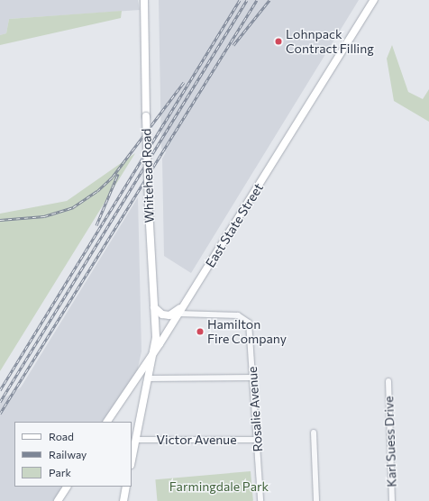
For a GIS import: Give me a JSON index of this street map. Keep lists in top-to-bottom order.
{
  "streets": {
    "street": [
      "Whitehead Road",
      "East State Street",
      "Rosalie Avenue",
      "Victor Avenue",
      "Karl Suess Drive"
    ]
  },
  "crossings": [
    ["Whitehead Road", "East State Street"],
    ["East State Street", "Rosalie Avenue"],
    ["East State Street", "Victor Avenue"],
    ["Rosalie Avenue", "Victor Avenue"]
  ],
  "parks": ["Farmingdale Park"],
  "places": ["Lohnpack Contract Filling", "Hamilton Fire Company"],
  "legend": ["Road", "Railway", "Park"]
}
